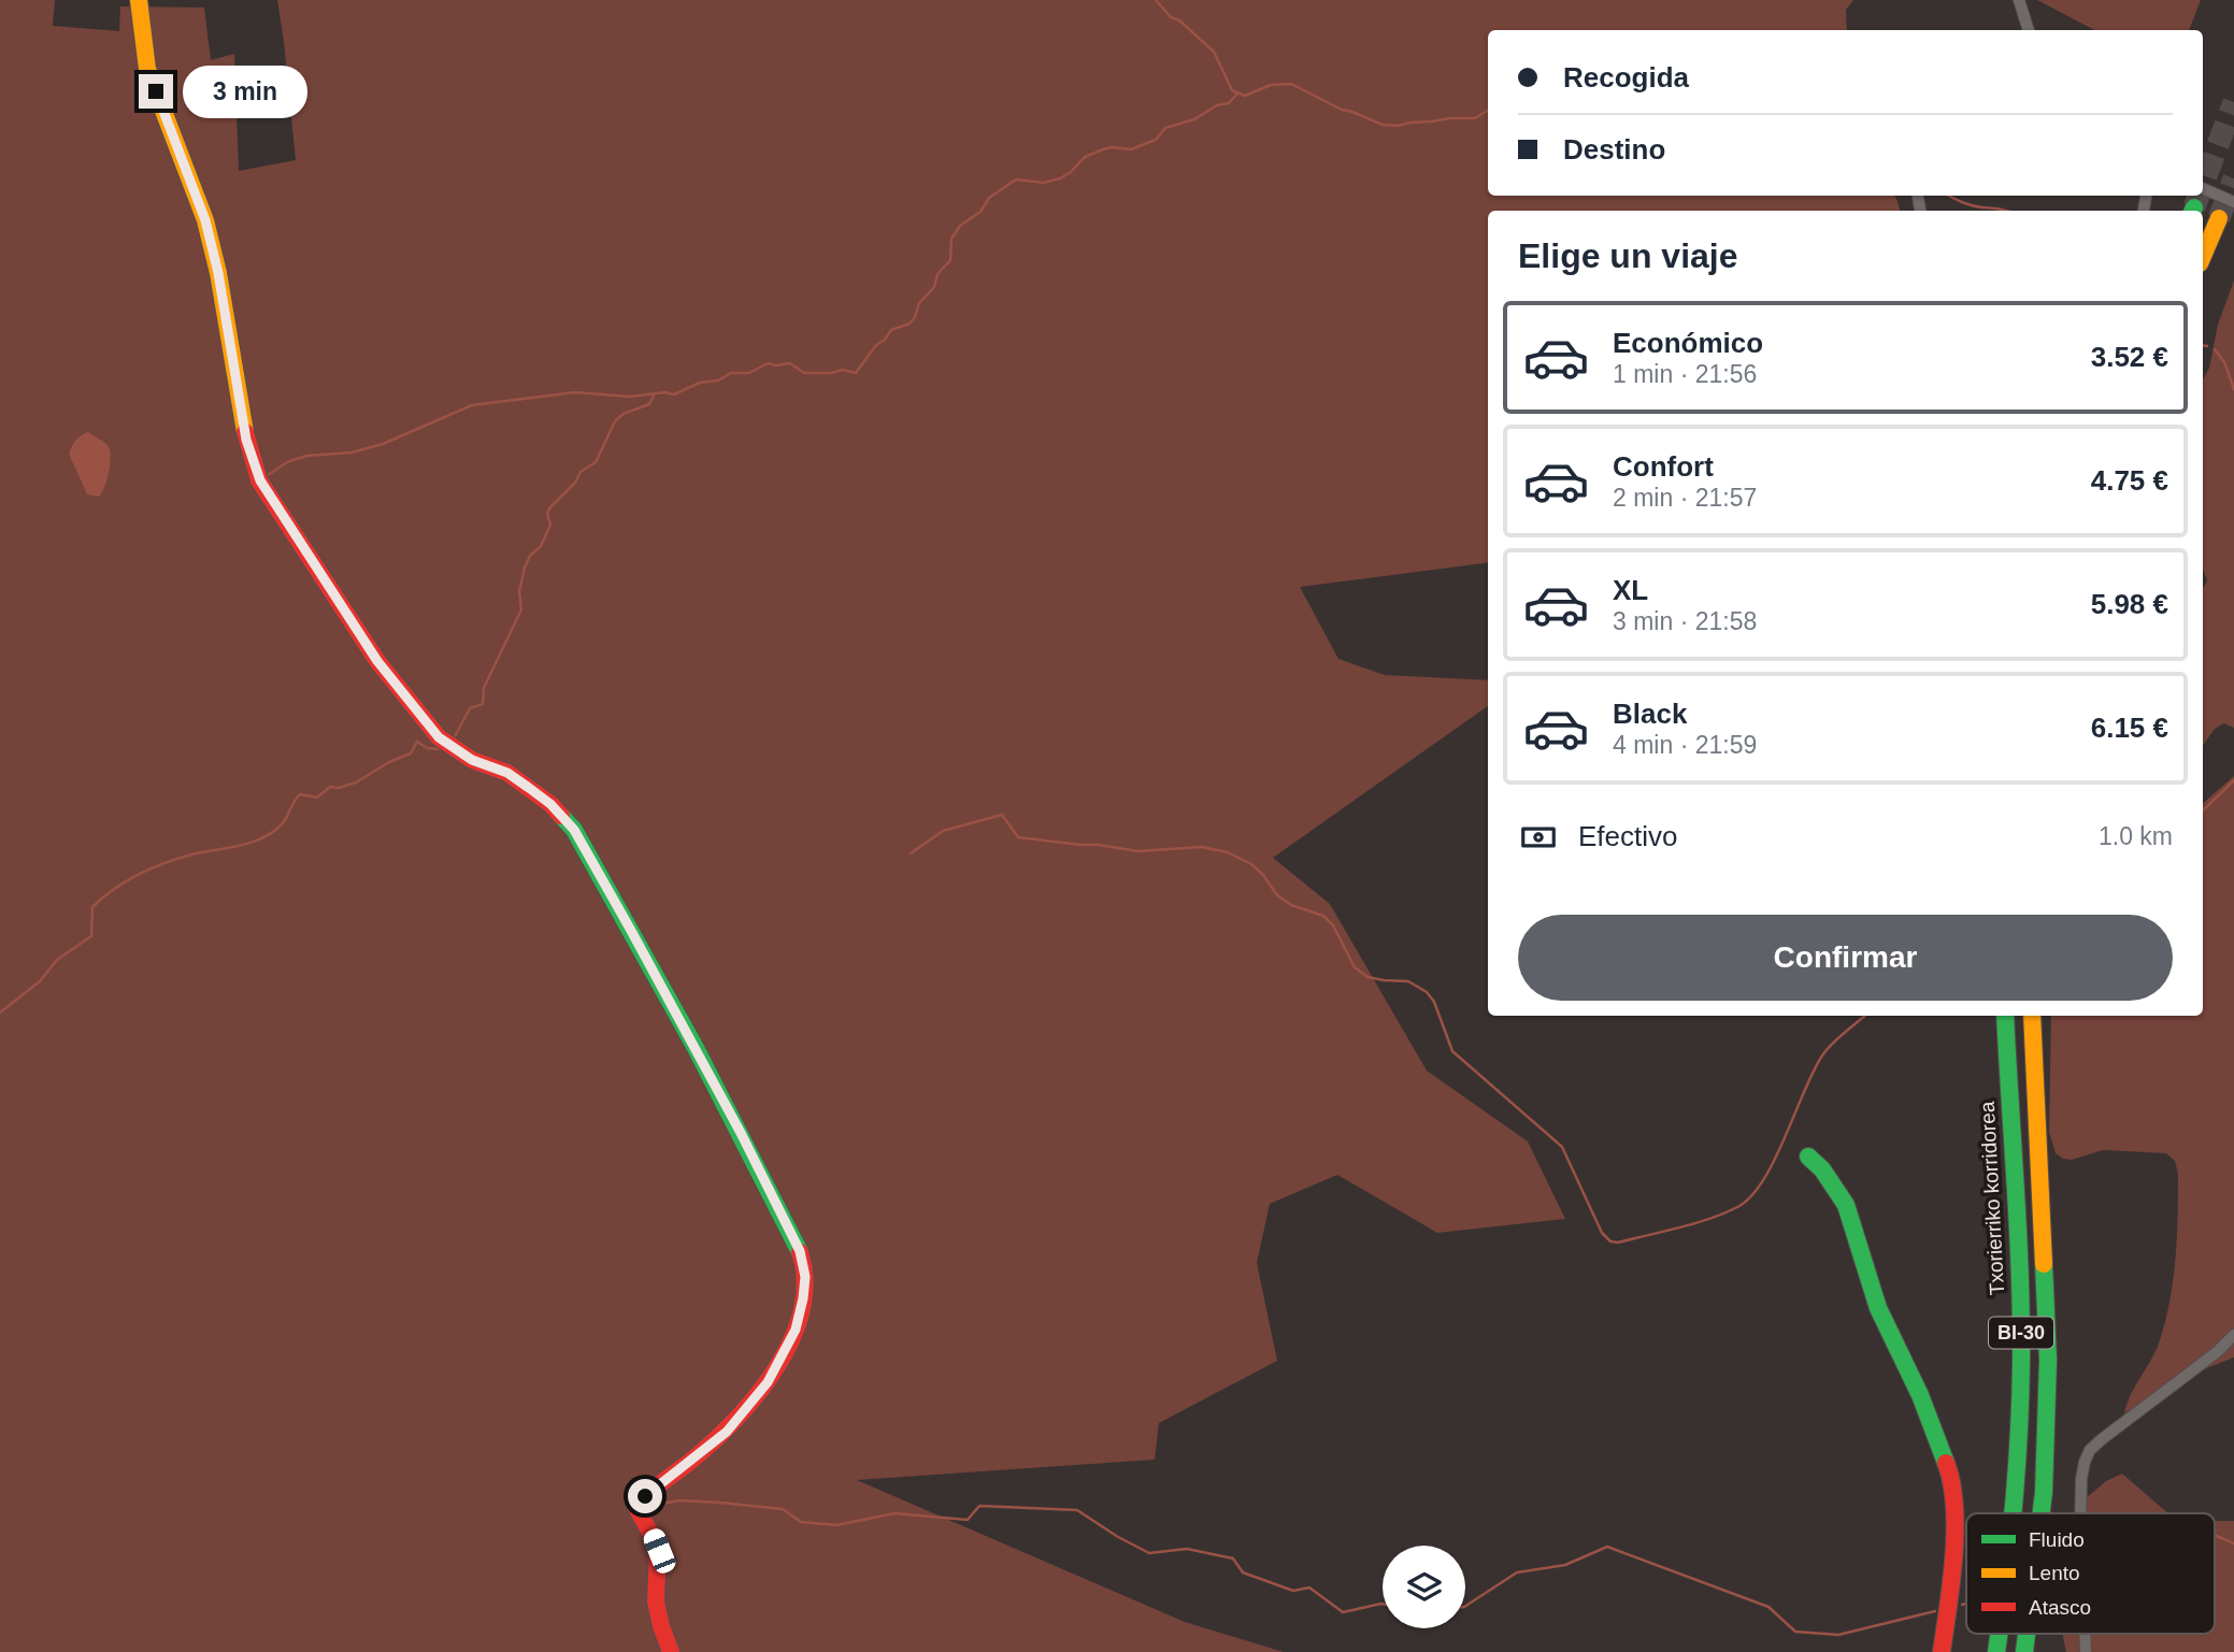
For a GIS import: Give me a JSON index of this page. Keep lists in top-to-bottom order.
{
  "streets": {
    "main road": ["Txorierriko korridorea", "BI-30"]
  },
  "legend": ["Fluido", "Lento", "Atasco"],
  "page": {
    "banner": ["Recogida", "Destino"],
    "bubble": "3 min",
    "heading": "Elige un viaje",
    "list": [
      {
        "name": "Económico",
        "note": "1 min · 21:56",
        "value": "3.52 €"
      },
      {
        "name": "Confort",
        "note": "2 min · 21:57",
        "value": "4.75 €"
      },
      {
        "name": "XL",
        "note": "3 min · 21:58",
        "value": "5.98 €"
      },
      {
        "name": "Black",
        "note": "4 min · 21:59",
        "value": "6.15 €"
      }
    ],
    "pay": ["Efectivo", "1.0 km"],
    "buttons": "Confirmar"
  }
}
